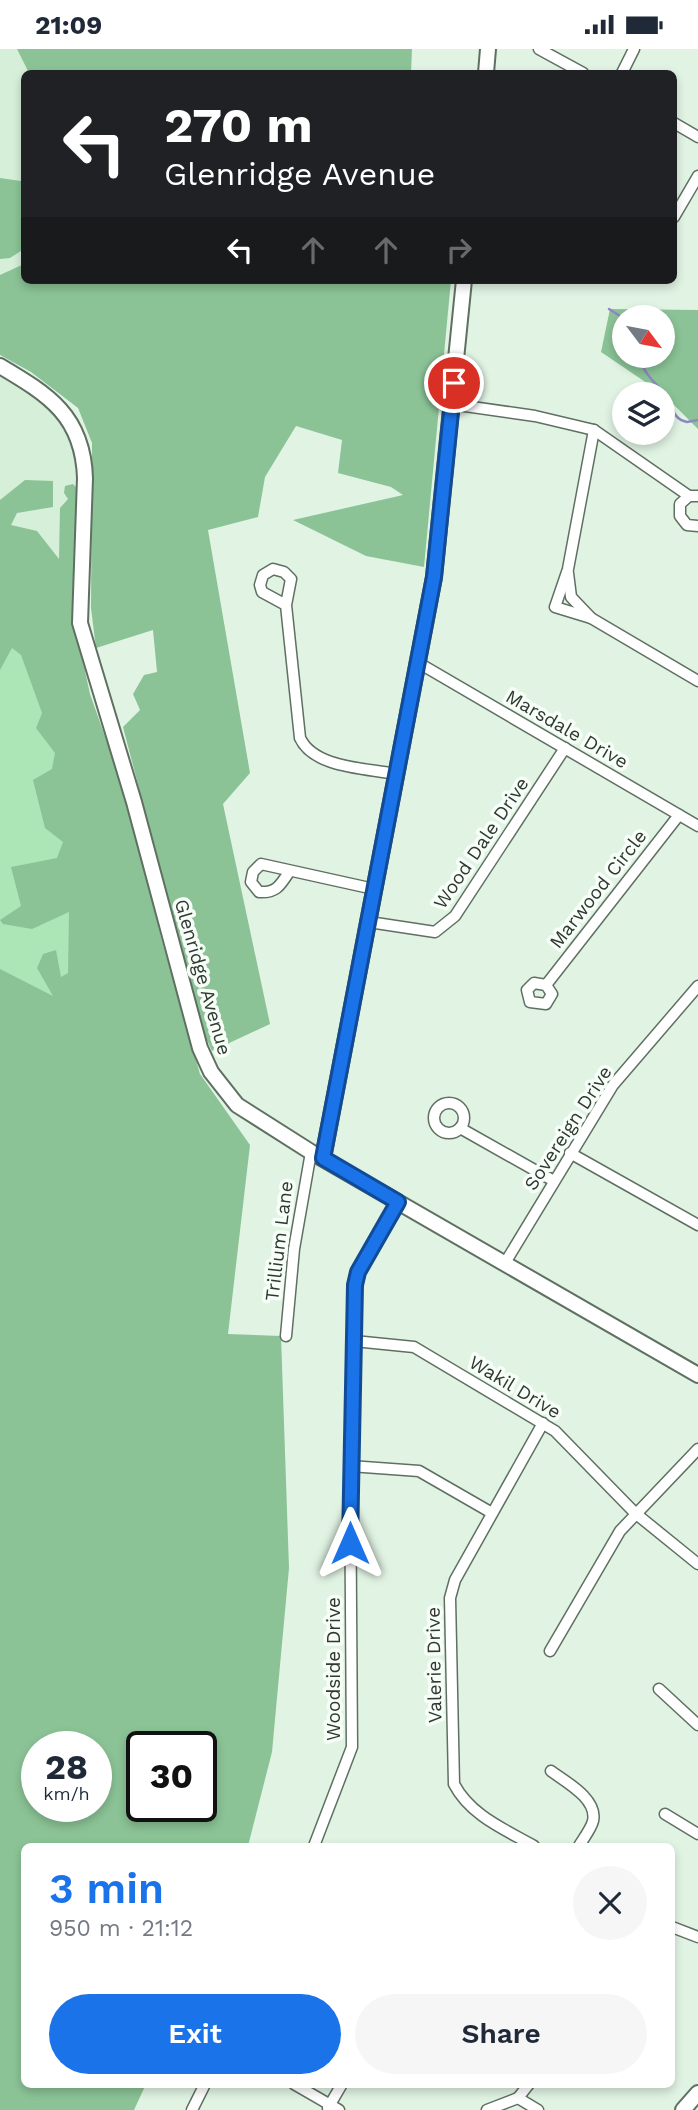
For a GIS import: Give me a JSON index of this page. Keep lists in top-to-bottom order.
{
  "streets": {
    "main road": ["Glenridge Avenue"],
    "street": [
      "Marsdale Drive",
      "Wood Dale Drive",
      "Marwood Circle",
      "Sovereign Drive",
      "Trillium Lane",
      "Wakil Drive",
      "Valerie Drive",
      "Woodside Drive"
    ]
  },
  "crossings": [
    ["Marsdale Drive", "Wood Dale Drive"],
    ["Marsdale Drive", "Marwood Circle"],
    ["Glenridge Avenue", "Sovereign Drive"],
    ["Glenridge Avenue", "Trillium Lane"],
    ["Glenridge Avenue", "Woodside Drive"],
    ["Wakil Drive", "Valerie Drive"],
    ["Wakil Drive", "Woodside Drive"]
  ],
  "north": "bottom right",
  "page": {
    "status": "21:09",
    "turn": ["270 m", "Glenridge Avenue"],
    "speed": "28 km/h",
    "limit": "30",
    "heading": ["3 min", "950 m · 21:12"],
    "buttons": ["Exit", "Share"]
  }
}
